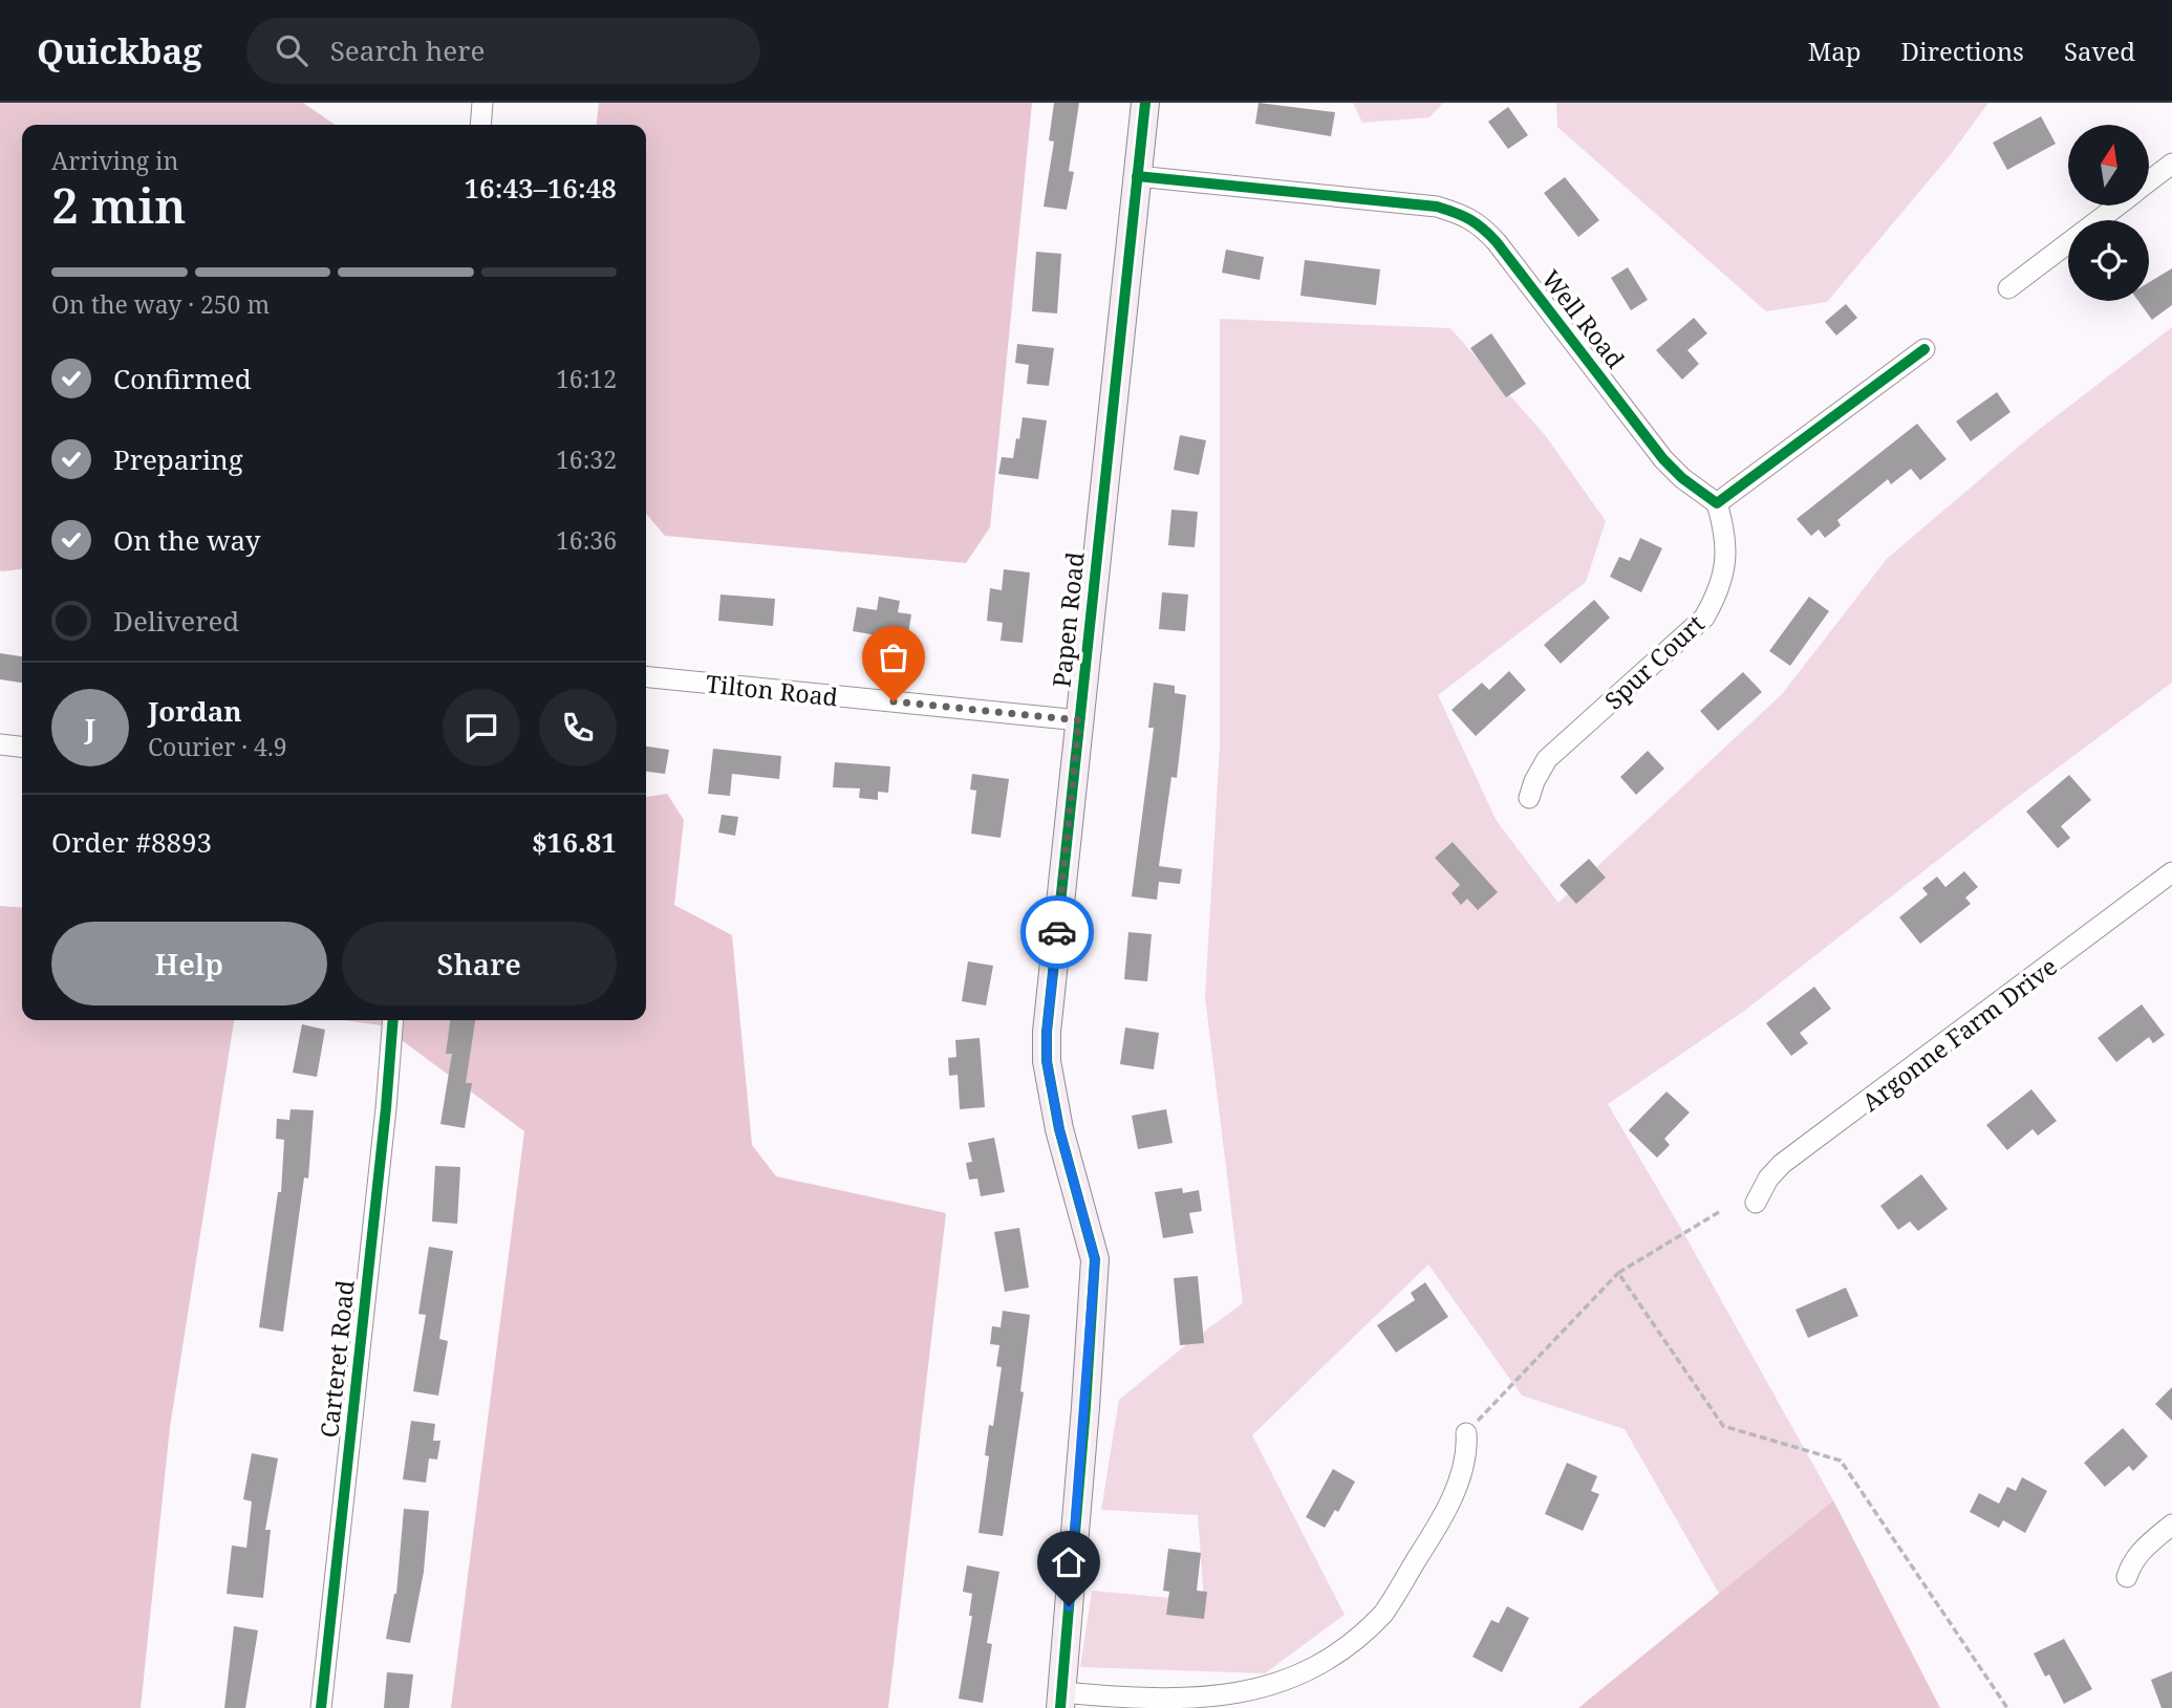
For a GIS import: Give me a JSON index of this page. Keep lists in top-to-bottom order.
{
  "streets": {
    "street": [
      "Well Road",
      "Papen Road",
      "Spur Court",
      "Tilton Road",
      "Argonne Farm Drive",
      "Carteret Road"
    ]
  },
  "crossings": [
    ["Well Road", "Papen Road"],
    ["Well Road", "Spur Court"],
    ["Papen Road", "Tilton Road"]
  ],
  "north": "top",
  "page": {
    "header": "Quickbag",
    "search": "Search here",
    "nav": ["Map", "Directions", "Saved"],
    "heading": ["2 min", "Arriving in", "16:43–16:48"],
    "panel": [
      "Jordan",
      "Courier · 4.9",
      "Order #8893",
      "$16.81"
    ],
    "bar": "On the way · 250 m",
    "list": [
      ["Confirmed", "16:12"],
      ["Preparing", "16:32"],
      ["On the way", "16:36"],
      "Delivered"
    ],
    "round": "J",
    "buttons": ["Help", "Share"]
  }
}
